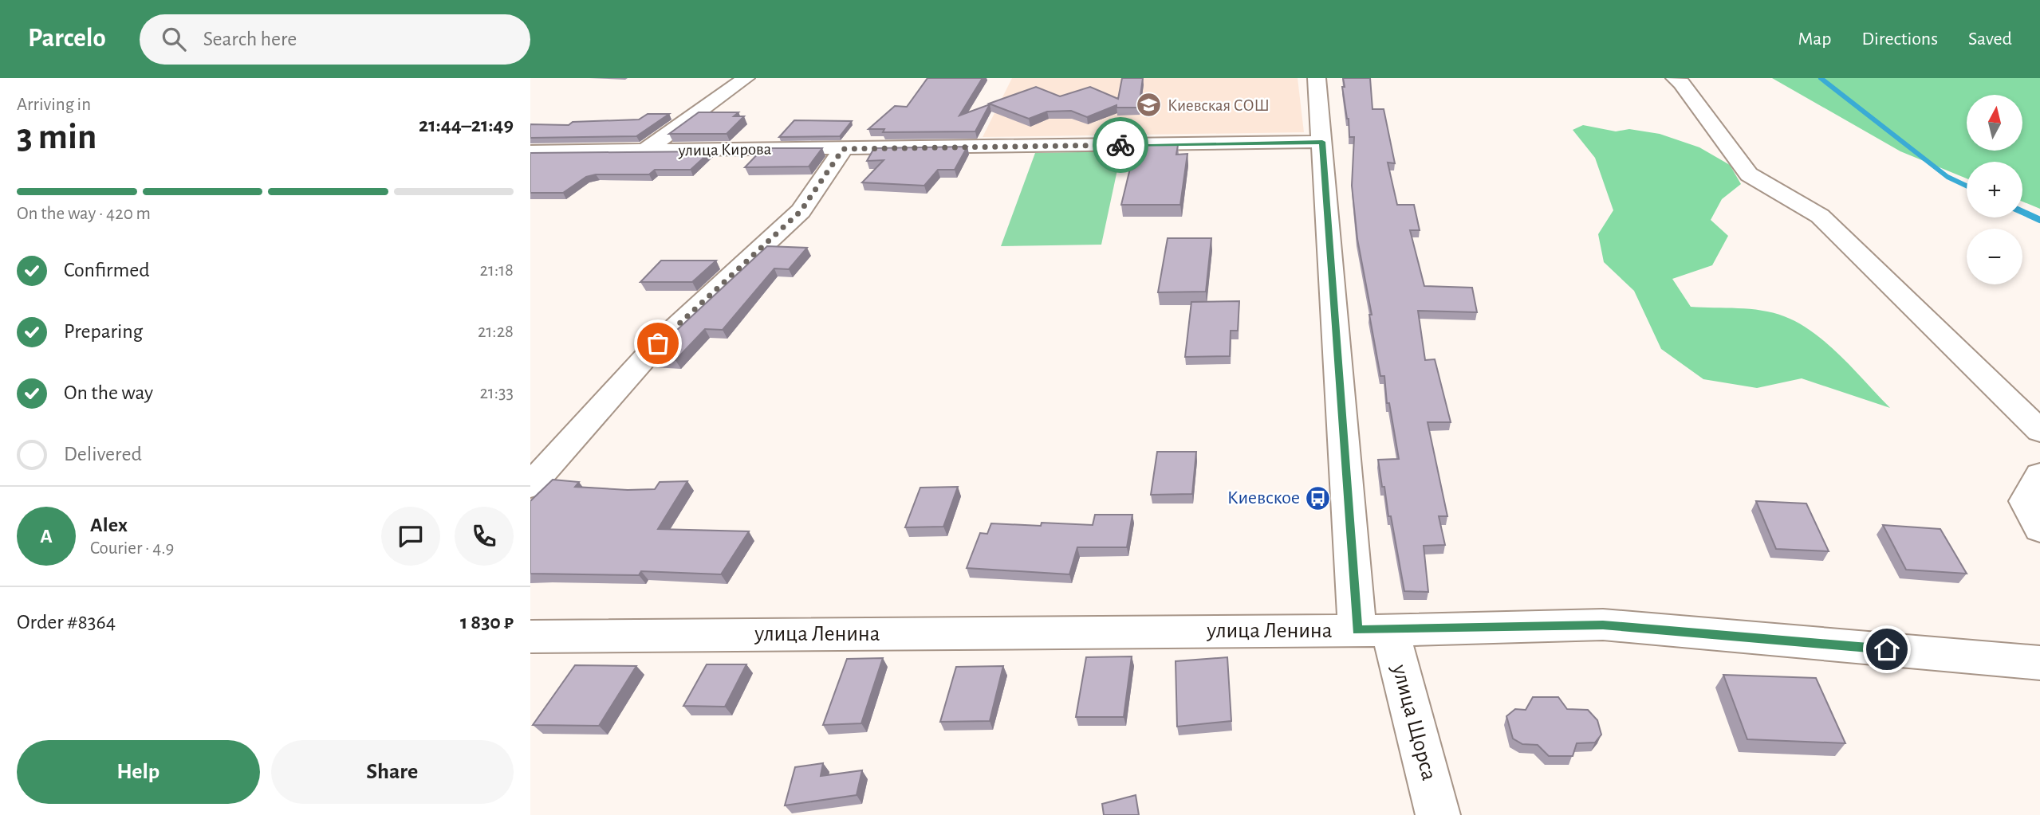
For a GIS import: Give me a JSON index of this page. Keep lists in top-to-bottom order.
{
  "streets": {
    "street": ["улица Кирова", "улица Ленина", "улица Щорса"]
  },
  "crossings": [
    ["улица Кирова", "улица Щорса"],
    ["улица Ленина", "улица Щорса"]
  ],
  "places": {
    "school or university": ["Киевская СОШ"],
    "bus stop": ["Киевское"]
  },
  "north": "top",
  "page": {
    "header": "Parcelo",
    "search": "Search here",
    "nav": ["Map", "Directions", "Saved"],
    "heading": ["3 min", "Arriving in", "21:44–21:49"],
    "panel": [
      "Alex",
      "Courier · 4.9",
      "Order #8364",
      "1 830 ₽"
    ],
    "map_buttons": ["+", "−"],
    "bar": "On the way · 420 m",
    "list": [
      ["Confirmed", "21:18"],
      ["Preparing", "21:28"],
      ["On the way", "21:33"],
      "Delivered"
    ],
    "round": "A",
    "buttons": ["Help", "Share"]
  }
}
